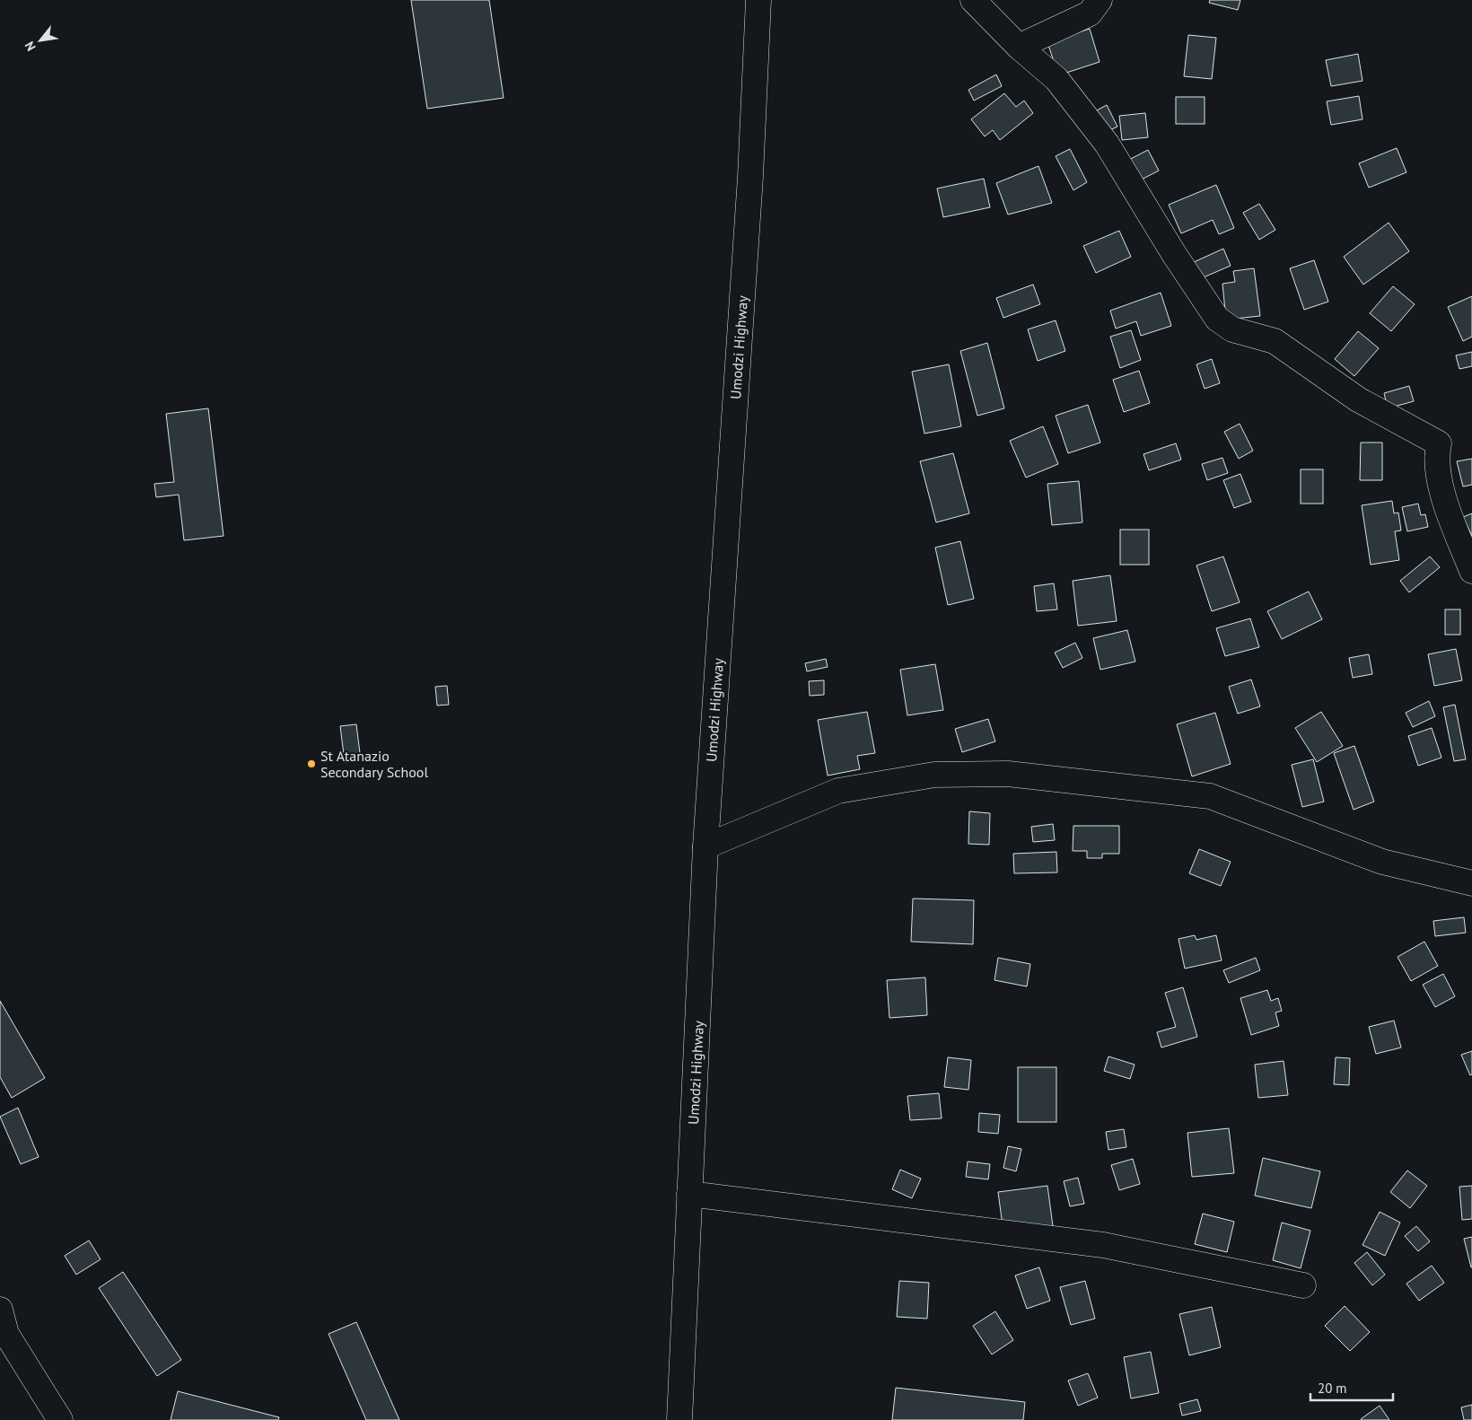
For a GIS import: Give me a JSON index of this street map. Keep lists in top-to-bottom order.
{
  "streets": {
    "main road": ["Umodzi Highway"]
  },
  "places": ["St Atanazio Secondary School"],
  "scale_bar": "20 m",
  "north": "bottom left"
}
